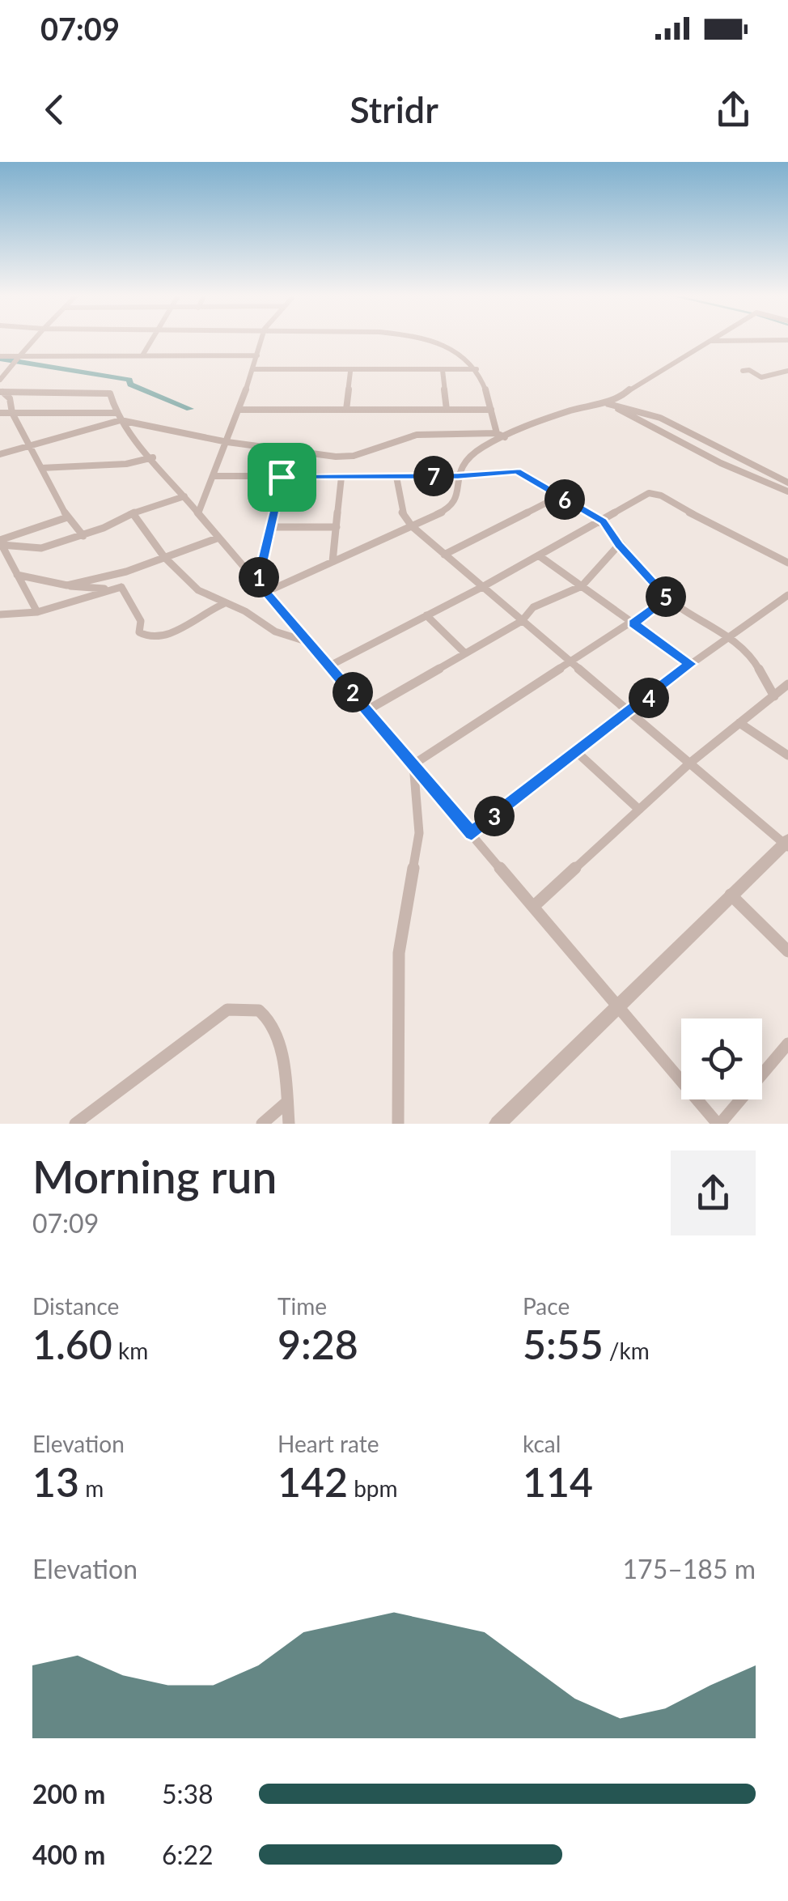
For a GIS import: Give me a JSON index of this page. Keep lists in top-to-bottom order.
{
  "page": {
    "status": "07:09",
    "header": "Stridr",
    "pins": [
      "7",
      "6",
      "1",
      "5",
      "2",
      "4",
      "3"
    ],
    "heading": ["Morning run", "07:09"],
    "stats": [
      ["Distance", "1.60 km"],
      ["Time", "9:28"],
      ["Pace", "5:55 /km"],
      ["Elevation", "13 m"],
      ["Heart rate", "142 bpm"],
      ["kcal", "114"]
    ],
    "chart": ["Elevation", "175–185 m"],
    "list": [
      {
        "name": "200 m",
        "note": "5:38"
      },
      {
        "name": "400 m",
        "note": "6:22"
      }
    ]
  }
}
